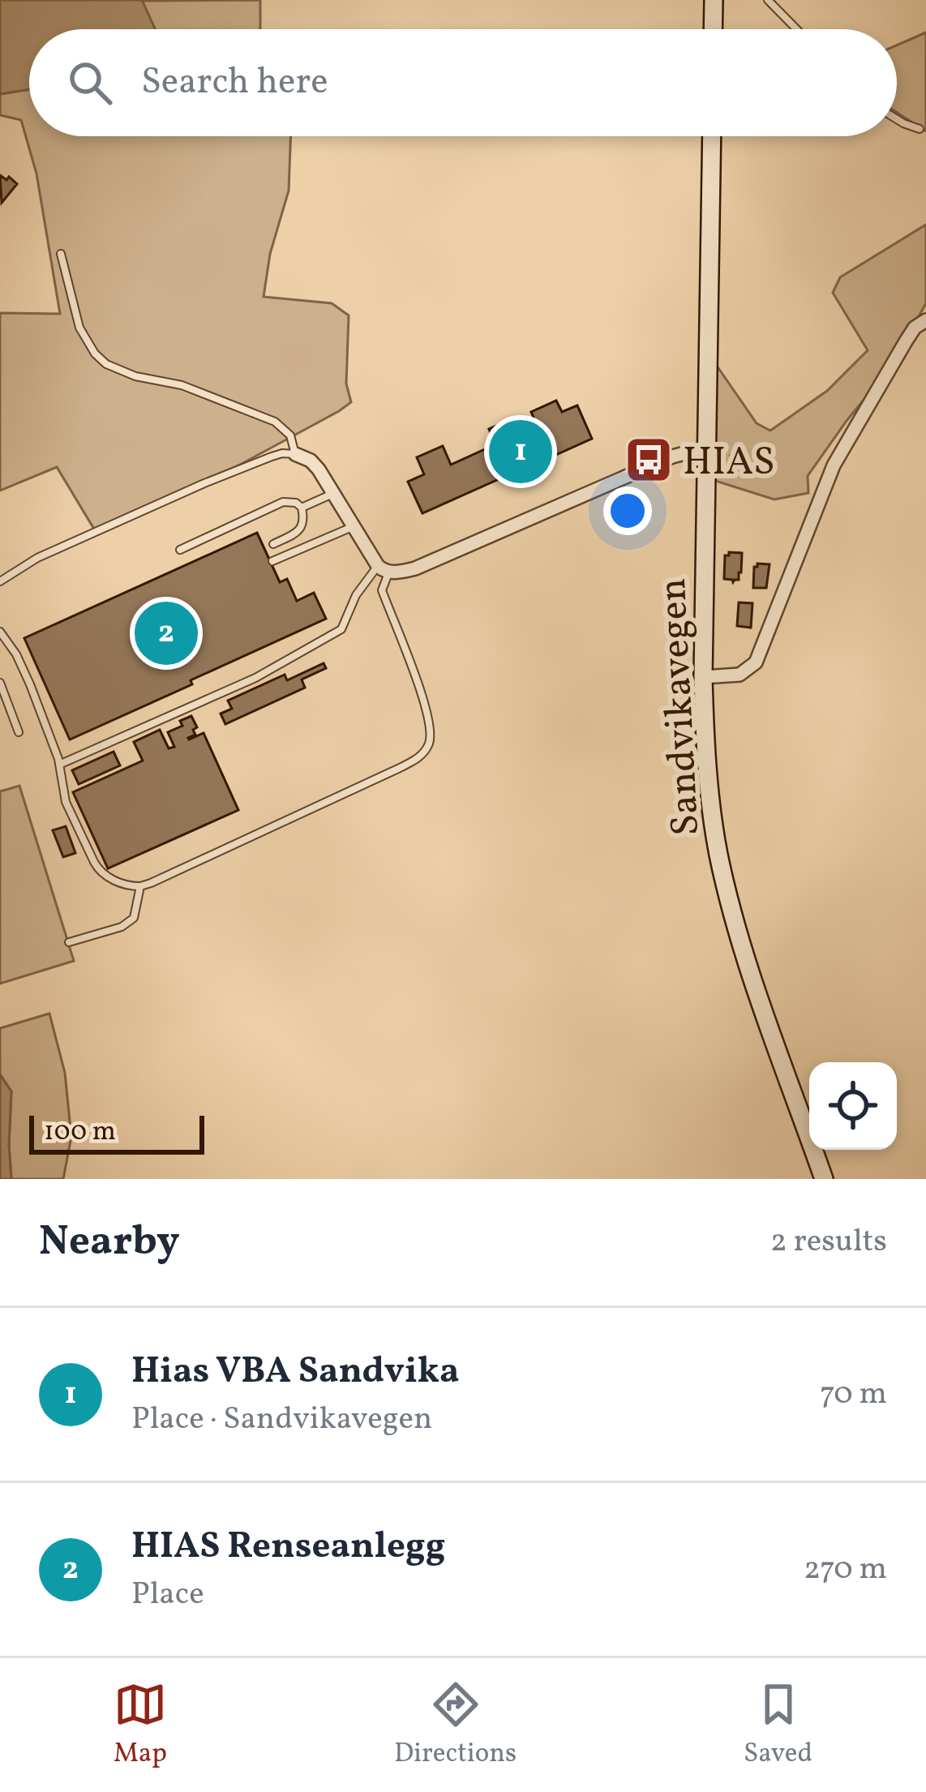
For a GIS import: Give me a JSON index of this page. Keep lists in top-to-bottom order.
{
  "streets": {
    "main road": ["Sandvikavegen"]
  },
  "places": {
    "bus stop": ["HIAS"]
  },
  "scale_bar": "100 m",
  "page": {
    "search": "Search here",
    "pins": ["1", "2"],
    "scale": "100 m",
    "heading": ["Nearby", "2 results"],
    "list": [
      {
        "mark": "1",
        "name": "Hias VBA Sandvika",
        "note": "Place · Sandvikavegen",
        "value": "70 m"
      },
      {
        "mark": "2",
        "name": "HIAS Renseanlegg",
        "note": "Place",
        "value": "270 m"
      }
    ],
    "nav": ["Map", "Directions", "Saved"]
  }
}
